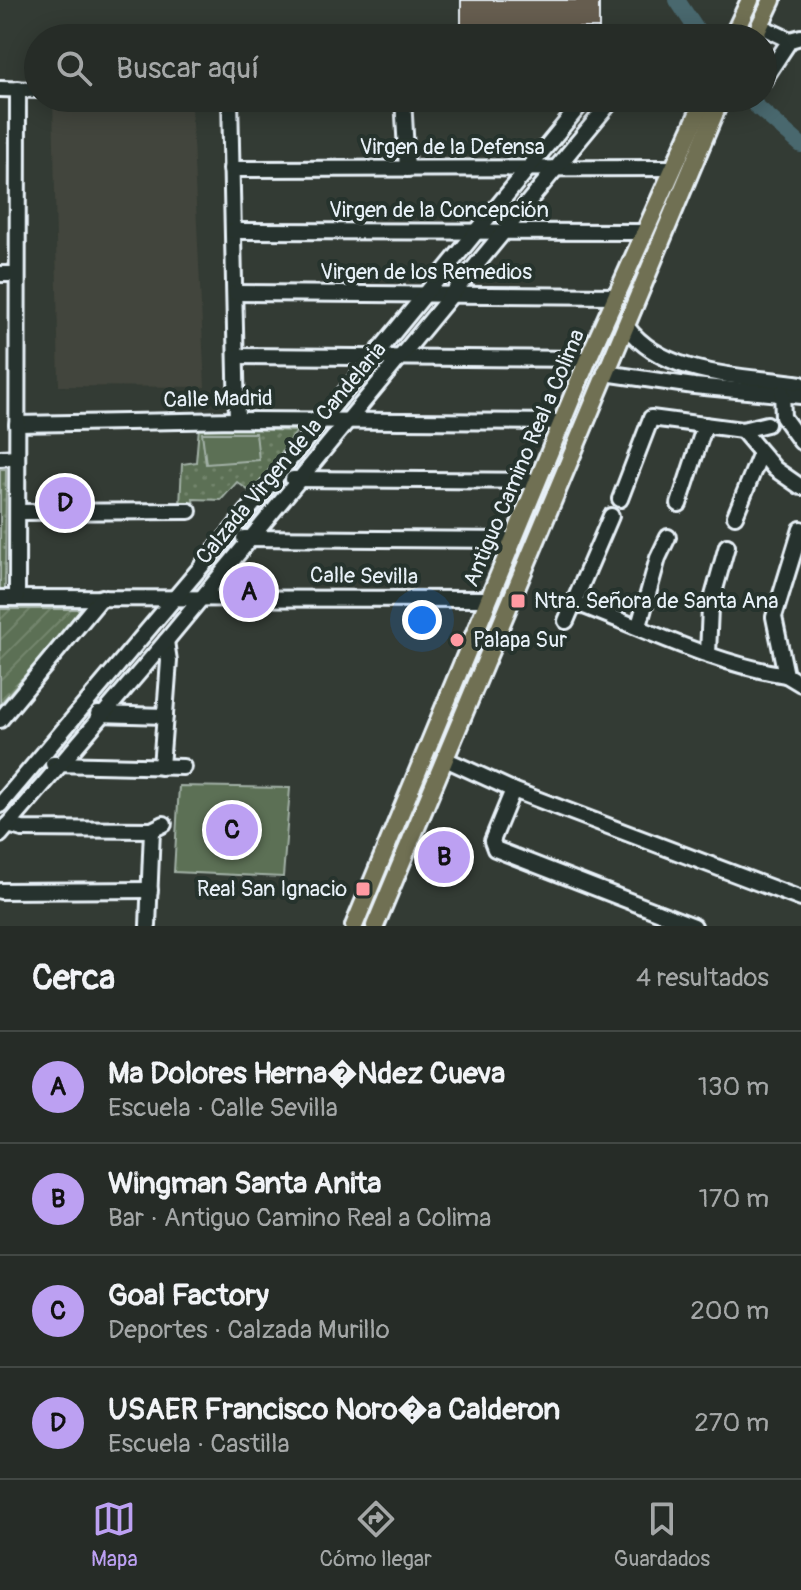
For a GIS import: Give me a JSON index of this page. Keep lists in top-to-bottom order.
{
  "streets": {
    "main road": ["Antiguo Camino Real a Colima"],
    "street": [
      "Virgen de la Defensa",
      "Virgen de la Concepción",
      "Virgen de los Remedios",
      "Calle Madrid",
      "Calzada Virgen de la Candelaria",
      "Calle Sevilla"
    ]
  },
  "crossings": [
    ["Virgen de la Defensa", "Calzada Virgen de la Candelaria"],
    ["Virgen de la Defensa", "Antiguo Camino Real a Colima"],
    ["Virgen de la Concepción", "Calzada Virgen de la Candelaria"],
    ["Virgen de la Concepción", "Antiguo Camino Real a Colima"],
    ["Virgen de los Remedios", "Calzada Virgen de la Candelaria"],
    ["Virgen de los Remedios", "Antiguo Camino Real a Colima"],
    ["Calle Madrid", "Calzada Virgen de la Candelaria"],
    ["Calle Madrid", "Antiguo Camino Real a Colima"],
    ["Calzada Virgen de la Candelaria", "Calle Sevilla"],
    ["Antiguo Camino Real a Colima", "Calle Sevilla"]
  ],
  "places": {
    "transit": ["Ntra. Señora de Santa Ana", "Real San Ignacio"],
    "other": ["Palapa Sur"]
  },
  "page": {
    "search": "Buscar aquí",
    "pins": [
      "D",
      "A",
      "C",
      "B"
    ],
    "heading": ["Cerca", "4 resultados"],
    "list": [
      {
        "mark": "A",
        "name": "Ma Dolores Herna�Ndez Cueva",
        "note": "Escuela · Calle Sevilla",
        "value": "130 m"
      },
      {
        "mark": "B",
        "name": "Wingman Santa Anita",
        "note": "Bar · Antiguo Camino Real a Colima",
        "value": "170 m"
      },
      {
        "mark": "C",
        "name": "Goal Factory",
        "note": "Deportes · Calzada Murillo",
        "value": "200 m"
      },
      {
        "mark": "D",
        "name": "USAER Francisco Noro�a Calderon",
        "note": "Escuela · Castilla",
        "value": "270 m"
      }
    ],
    "nav": ["Mapa", "Cómo llegar", "Guardados"]
  }
}
